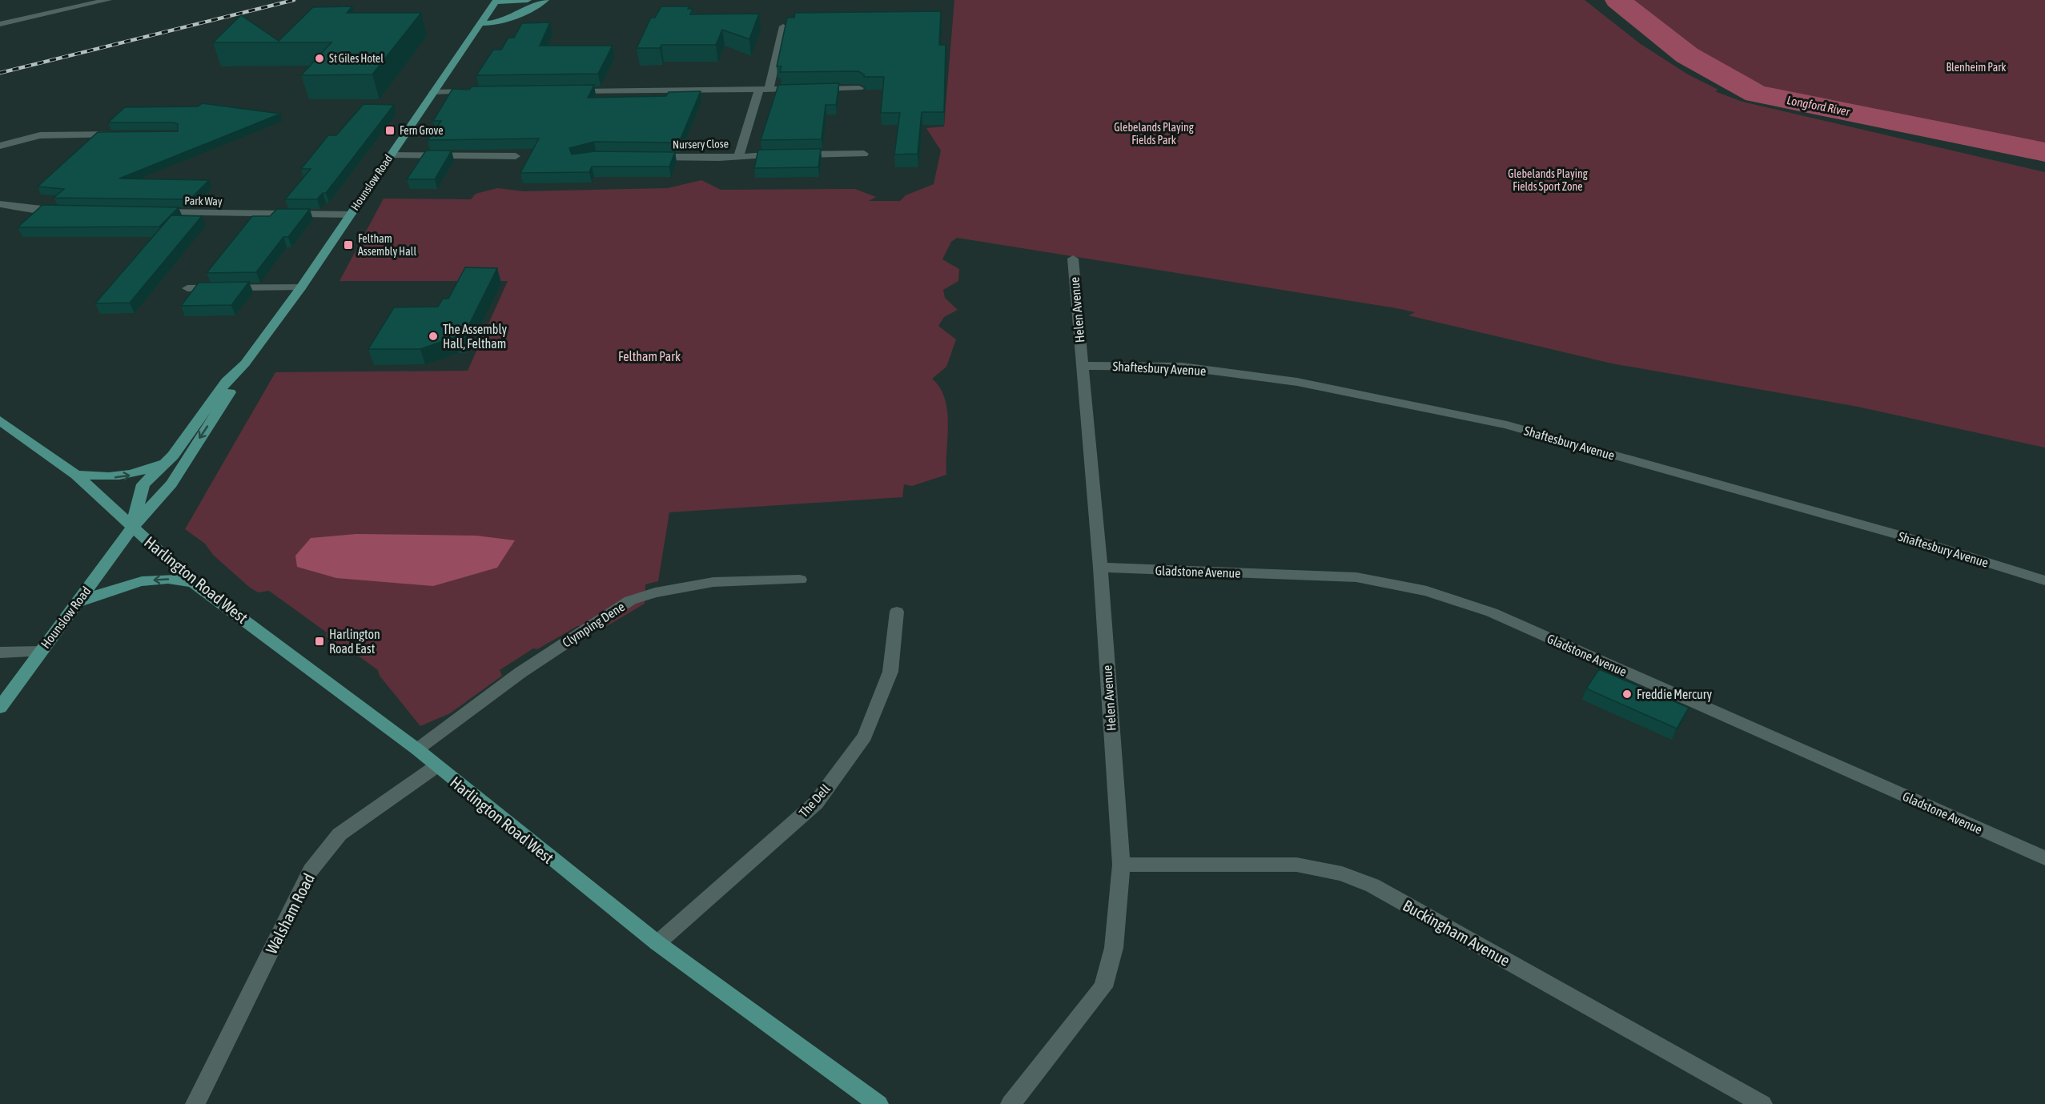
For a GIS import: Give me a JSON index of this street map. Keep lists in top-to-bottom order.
{
  "streets": {
    "main road": ["Hounslow Road", "Harlington Road West"],
    "street": [
      "Nursery Close",
      "Park Way",
      "Helen Avenue",
      "Shaftesbury Avenue",
      "Gladstone Avenue",
      "Clymping Dene",
      "The Dell",
      "Walsham Road",
      "Buckingham Avenue"
    ]
  },
  "crossings": [
    ["Hounslow Road", "Park Way"],
    ["Hounslow Road", "Harlington Road West"],
    ["Helen Avenue", "Shaftesbury Avenue"],
    ["Helen Avenue", "Gladstone Avenue"],
    ["Helen Avenue", "Buckingham Avenue"],
    ["Harlington Road West", "Clymping Dene"],
    ["Harlington Road West", "The Dell"],
    ["Harlington Road West", "Walsham Road"]
  ],
  "water": ["Longford River"],
  "parks": [
    "Blenheim Park",
    "Glebelands Playing Fields Park",
    "Glebelands Playing Fields Sport Zone",
    "Feltham Park"
  ],
  "places": {
    "other": ["St Giles Hotel", "The Assembly Hall, Feltham", "Freddie Mercury"],
    "transit": ["Fern Grove", "Feltham Assembly Hall", "Harlington Road East"]
  }
}
